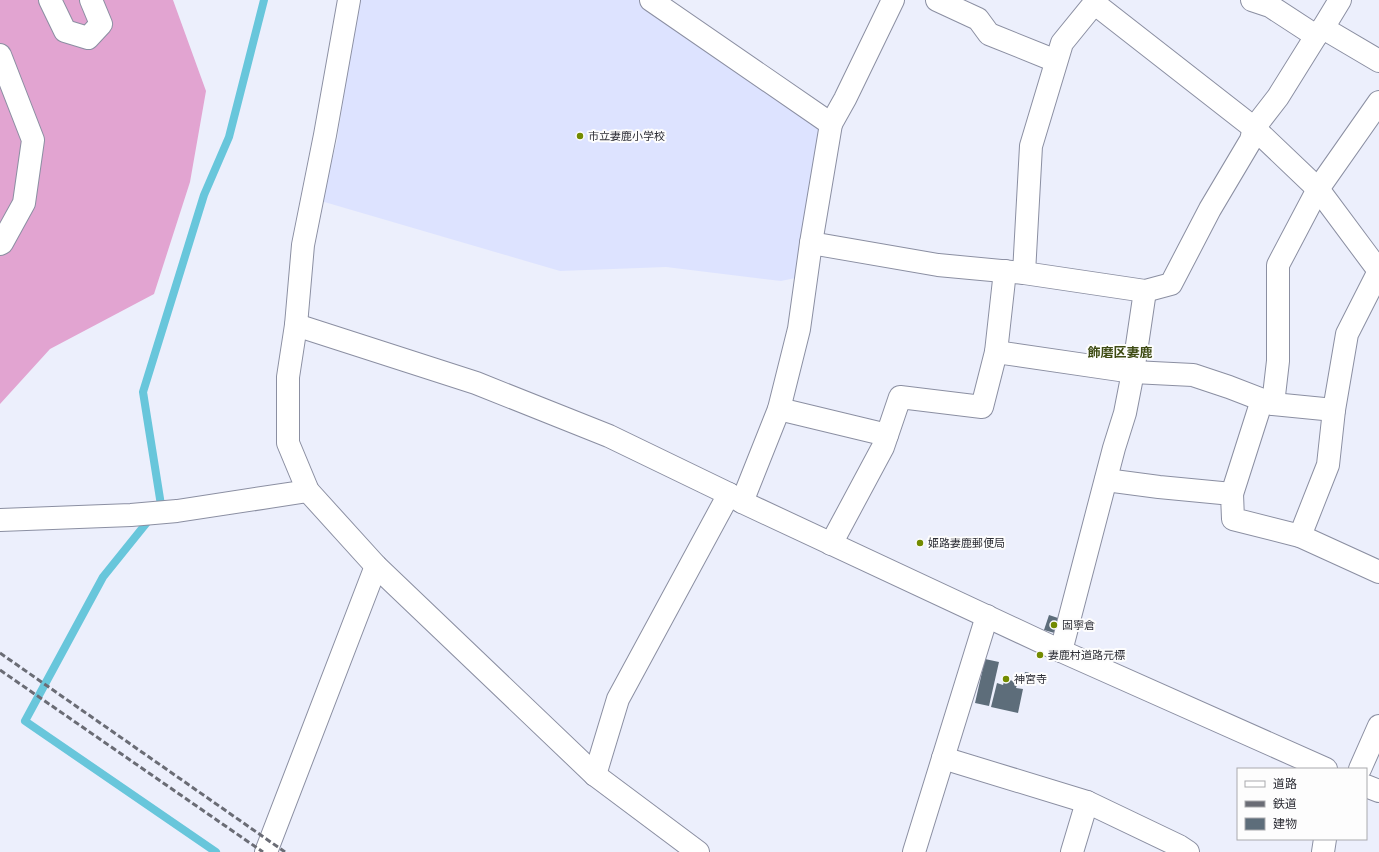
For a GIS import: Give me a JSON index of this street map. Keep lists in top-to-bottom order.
{
  "districts": ["飾磨区妻鹿"],
  "places": [
    "市立妻鹿小学校",
    "姫路妻鹿郵便局",
    "固寧倉",
    "妻鹿村道路元標",
    "神宮寺"
  ],
  "legend": ["道路", "鉄道", "建物"]
}
